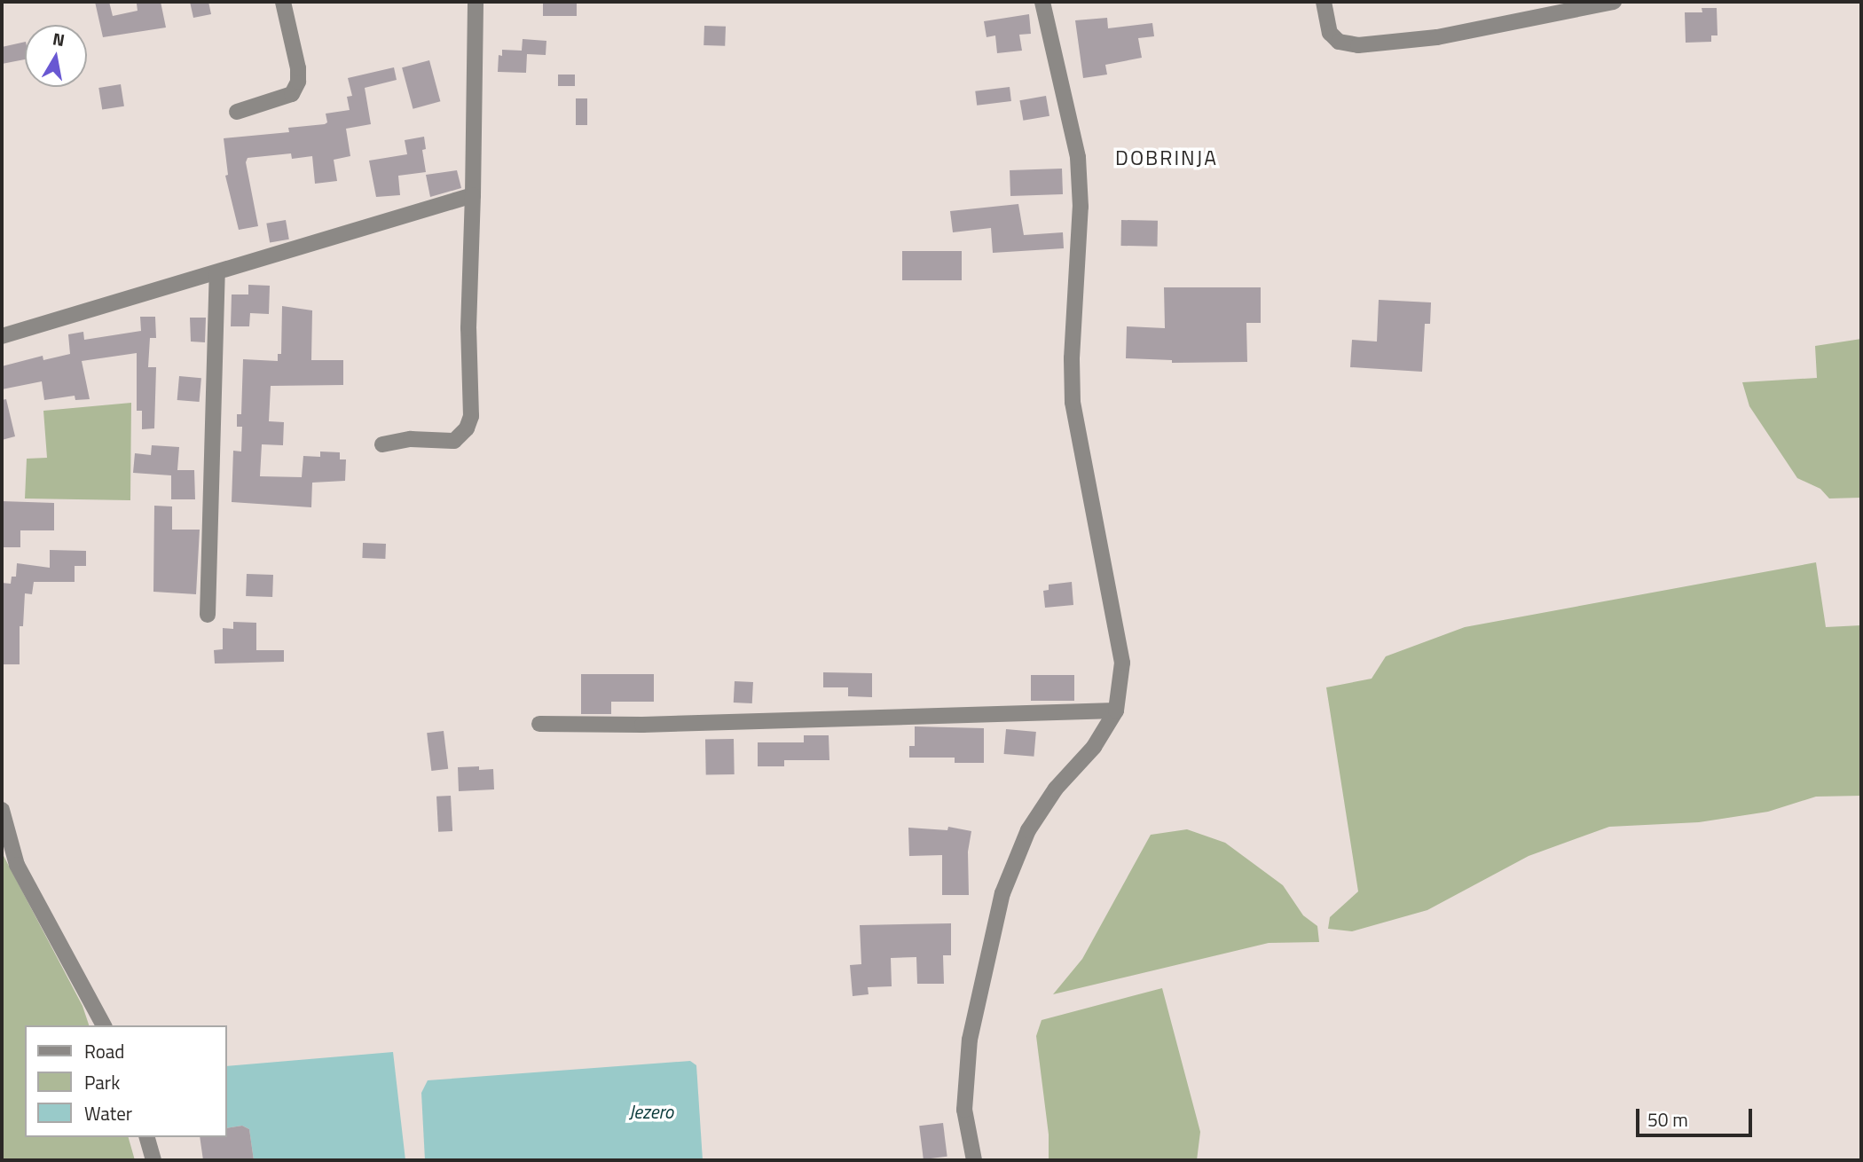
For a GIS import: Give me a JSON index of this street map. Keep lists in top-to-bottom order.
{
  "districts": ["DOBRINJA"],
  "water": ["Jezero"],
  "legend": ["Road", "Park", "Water"],
  "scale_bar": "50 m",
  "north": "top"
}
